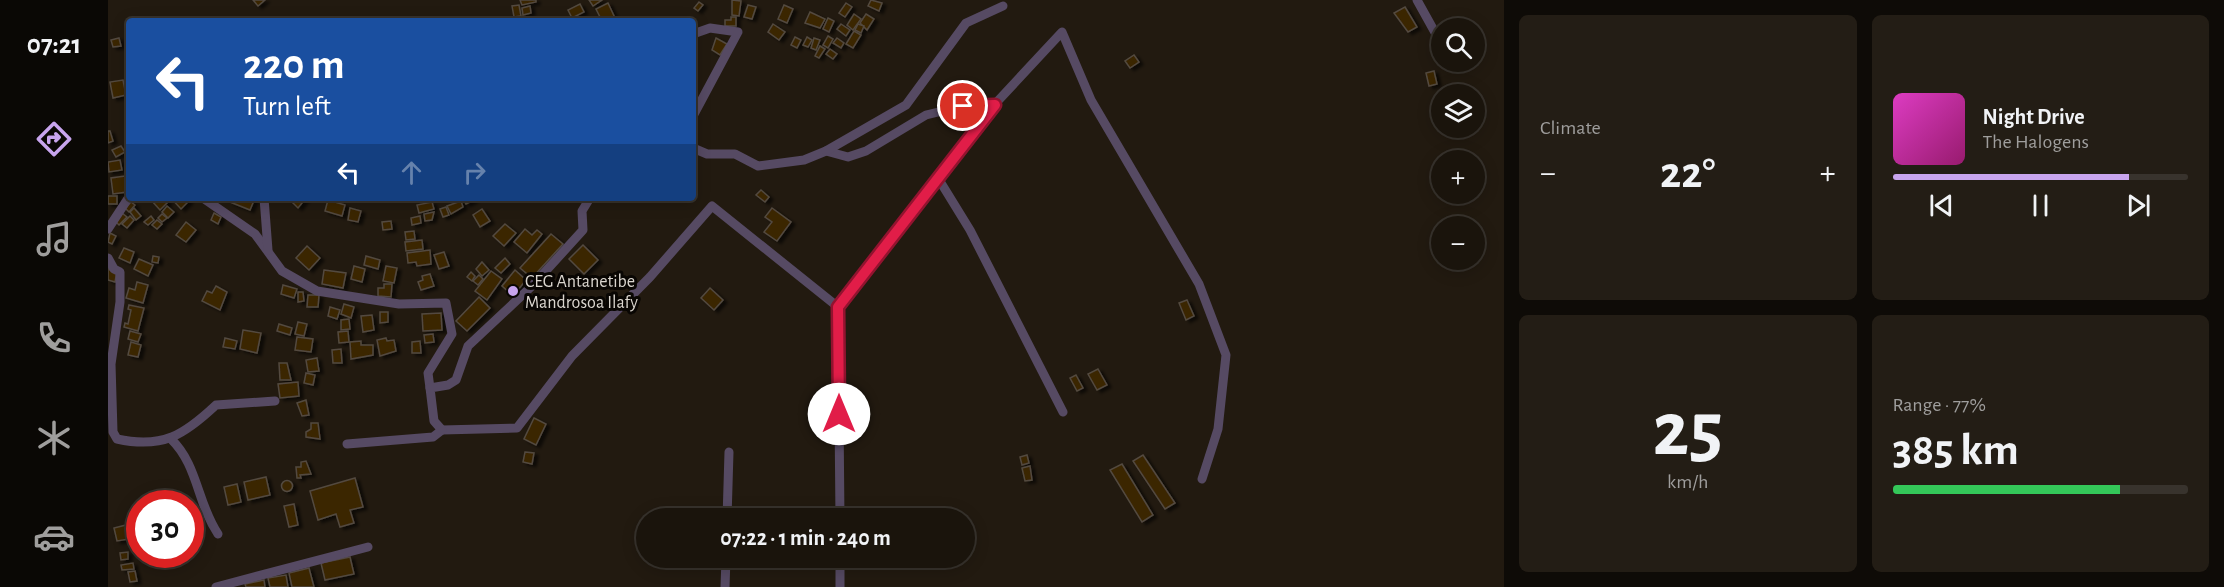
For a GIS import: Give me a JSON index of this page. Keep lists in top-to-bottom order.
{
  "places": ["CEG Antanetibe Mandrosoa Ilafy"],
  "page": {
    "tabs": "07:21",
    "tile": [
      "Climate",
      ["25", "km/h"],
      ["Range · 77%", "385 km"]
    ],
    "map_buttons": ["+", "−"],
    "turn": ["220 m", "Turn left"],
    "song": ["Night Drive", "The Halogens"],
    "heat": ["−", "22°", "+"],
    "limit": "30",
    "trip": "07:22 · 1 min · 240 m"
  }
}
